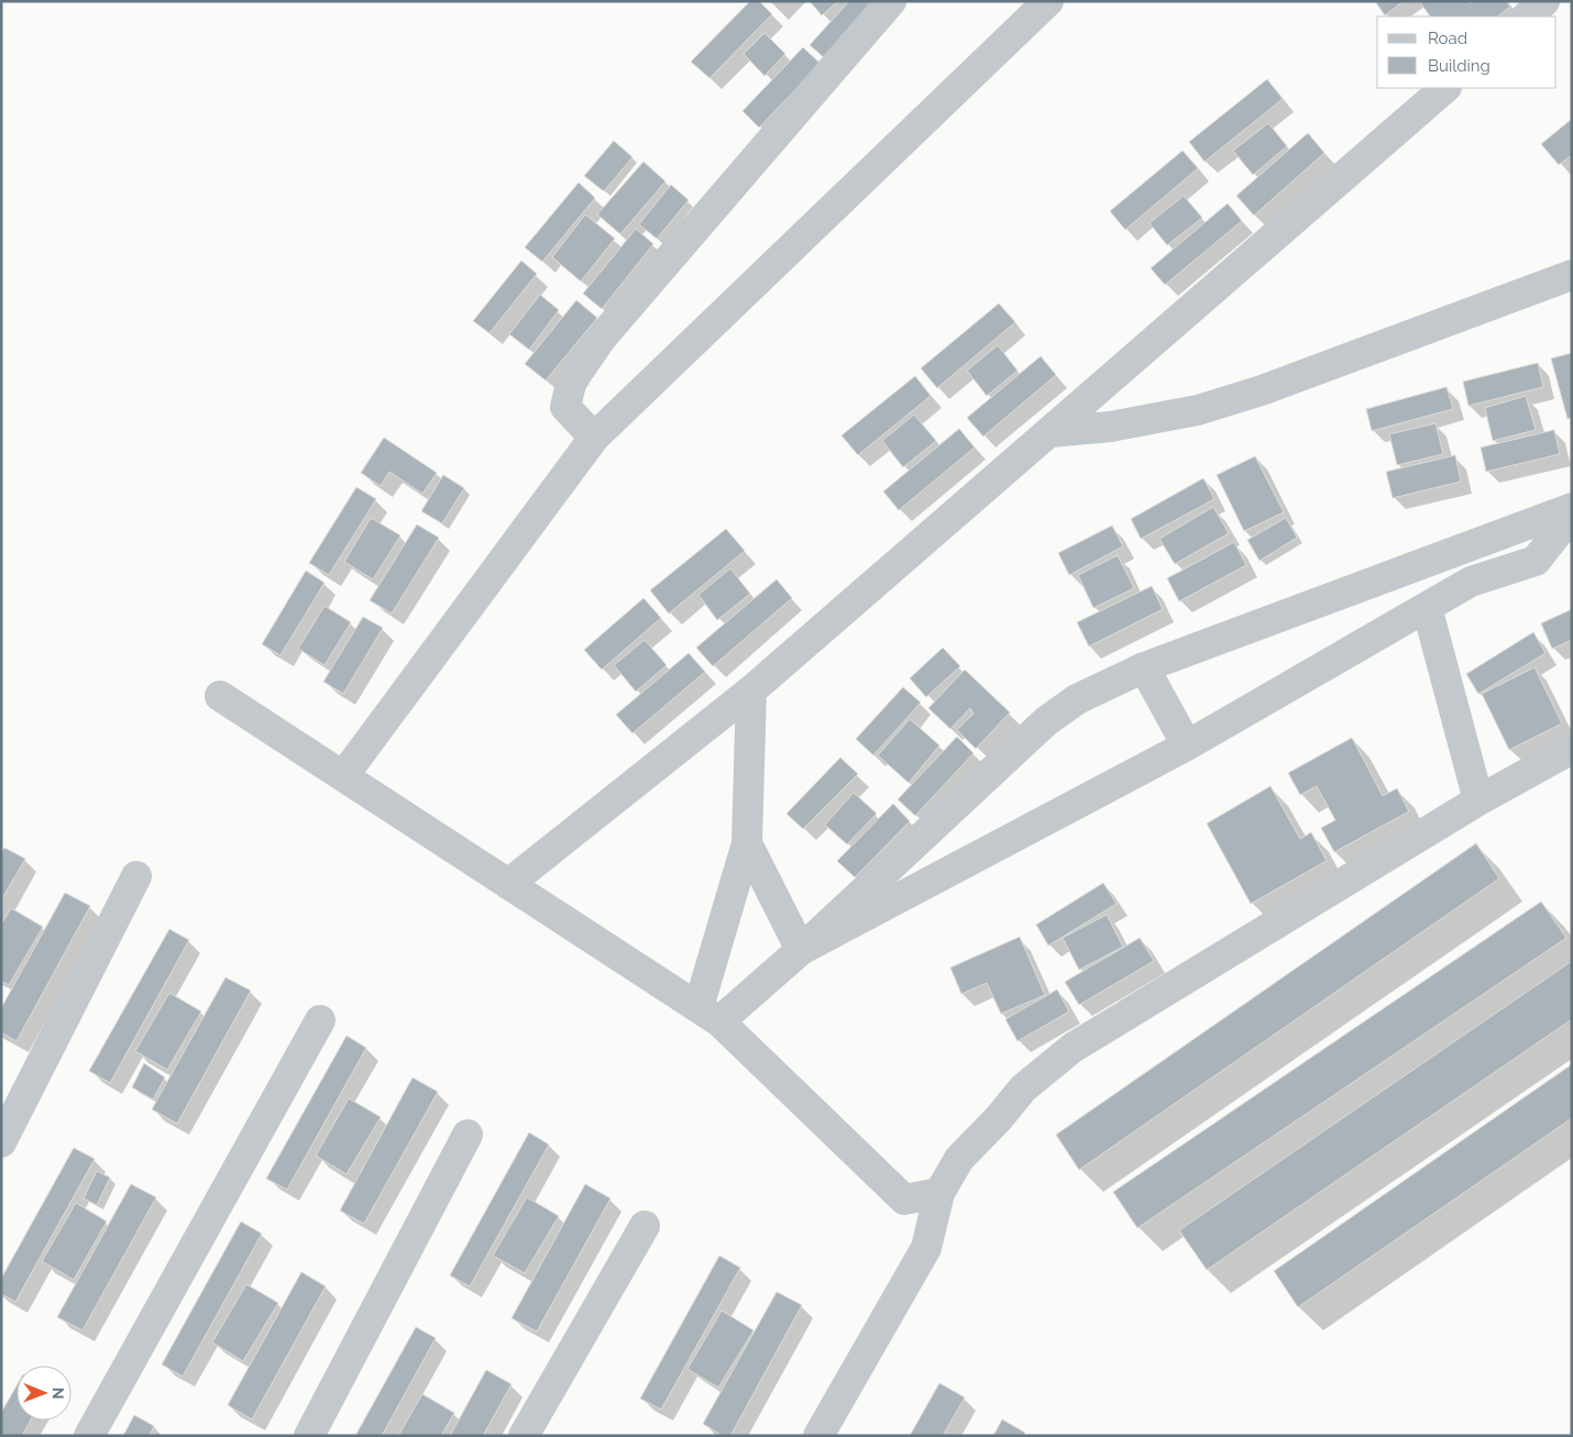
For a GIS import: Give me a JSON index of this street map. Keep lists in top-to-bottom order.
{
  "legend": ["Road", "Building"],
  "north": "right"
}
